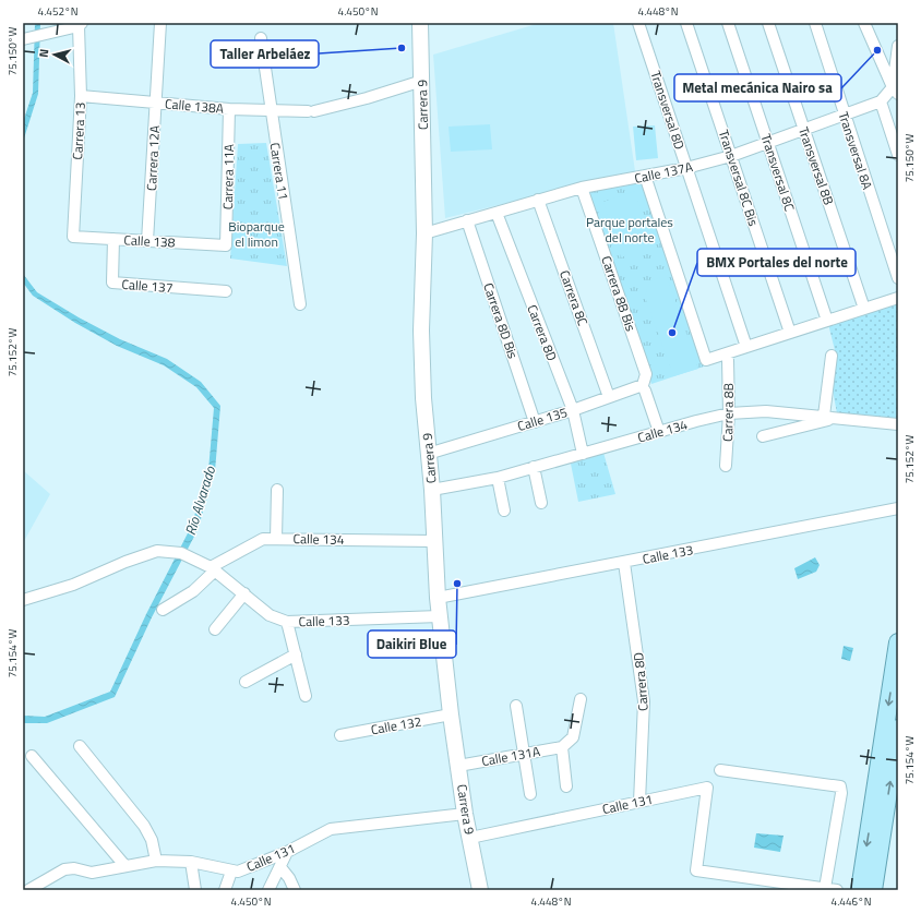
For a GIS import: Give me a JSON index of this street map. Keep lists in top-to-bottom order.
{
  "streets": {
    "street": [
      "Carrera 9",
      "Calle 138A",
      "Transversal 8D",
      "Carrera 13",
      "Transversal 8A",
      "Carrera 12A",
      "Transversal 8B",
      "Carrera 11",
      "Calle 137A",
      "Transversal 8C",
      "Carrera 11A",
      "Transversal 8C Bis",
      "Calle 138",
      "Calle 137",
      "Carrera 8B Bis",
      "Carrera 8C",
      "Carrera 8D Bis",
      "Carrera 8D",
      "Carrera 8B",
      "Calle 135",
      "Calle 134",
      "Calle 133",
      "Calle 132",
      "Calle 131A",
      "Calle 131"
    ]
  },
  "crossings": [
    ["Carrera 9", "Calle 138A"],
    ["Carrera 9", "Calle 137A"],
    ["Carrera 9", "Calle 135"],
    ["Carrera 9", "Calle 134"],
    ["Carrera 9", "Calle 133"],
    ["Carrera 9", "Calle 132"],
    ["Carrera 9", "Calle 131A"],
    ["Carrera 9", "Calle 131"],
    ["Calle 138A", "Carrera 13"],
    ["Calle 138A", "Carrera 12A"],
    ["Calle 138A", "Carrera 11"],
    ["Calle 138A", "Carrera 11A"],
    ["Transversal 8D", "Calle 137A"],
    ["Carrera 13", "Calle 138"],
    ["Transversal 8A", "Calle 137A"],
    ["Carrera 12A", "Calle 138"],
    ["Transversal 8B", "Calle 137A"],
    ["Calle 137A", "Transversal 8C"],
    ["Calle 137A", "Transversal 8C Bis"],
    ["Calle 137A", "Carrera 8B Bis"],
    ["Calle 137A", "Carrera 8C"],
    ["Calle 137A", "Carrera 8D Bis"],
    ["Calle 137A", "Carrera 8D"],
    ["Carrera 11A", "Calle 138"],
    ["Calle 138", "Calle 137"],
    ["Carrera 8B Bis", "Calle 135"],
    ["Carrera 8C", "Calle 135"],
    ["Carrera 8D Bis", "Calle 135"],
    ["Carrera 8D", "Calle 135"],
    ["Carrera 8D", "Calle 134"],
    ["Carrera 8D", "Calle 133"],
    ["Carrera 8D", "Calle 131"],
    ["Carrera 8B", "Calle 134"]
  ],
  "water": ["Río Alvarado"],
  "parks": ["Parque portales del norte", "Bioparque el limon"],
  "places": [
    "Taller Arbeláez",
    "Metal mecánica Nairo sa",
    "BMX Portales del norte",
    "Daikiri Blue"
  ],
  "north": "left",
  "coordinates": [
    "4.452°N",
    "4.450°N",
    "4.448°N",
    "75.150°W",
    "75.152°W",
    "75.154°W",
    "4.446°N"
  ]
}
